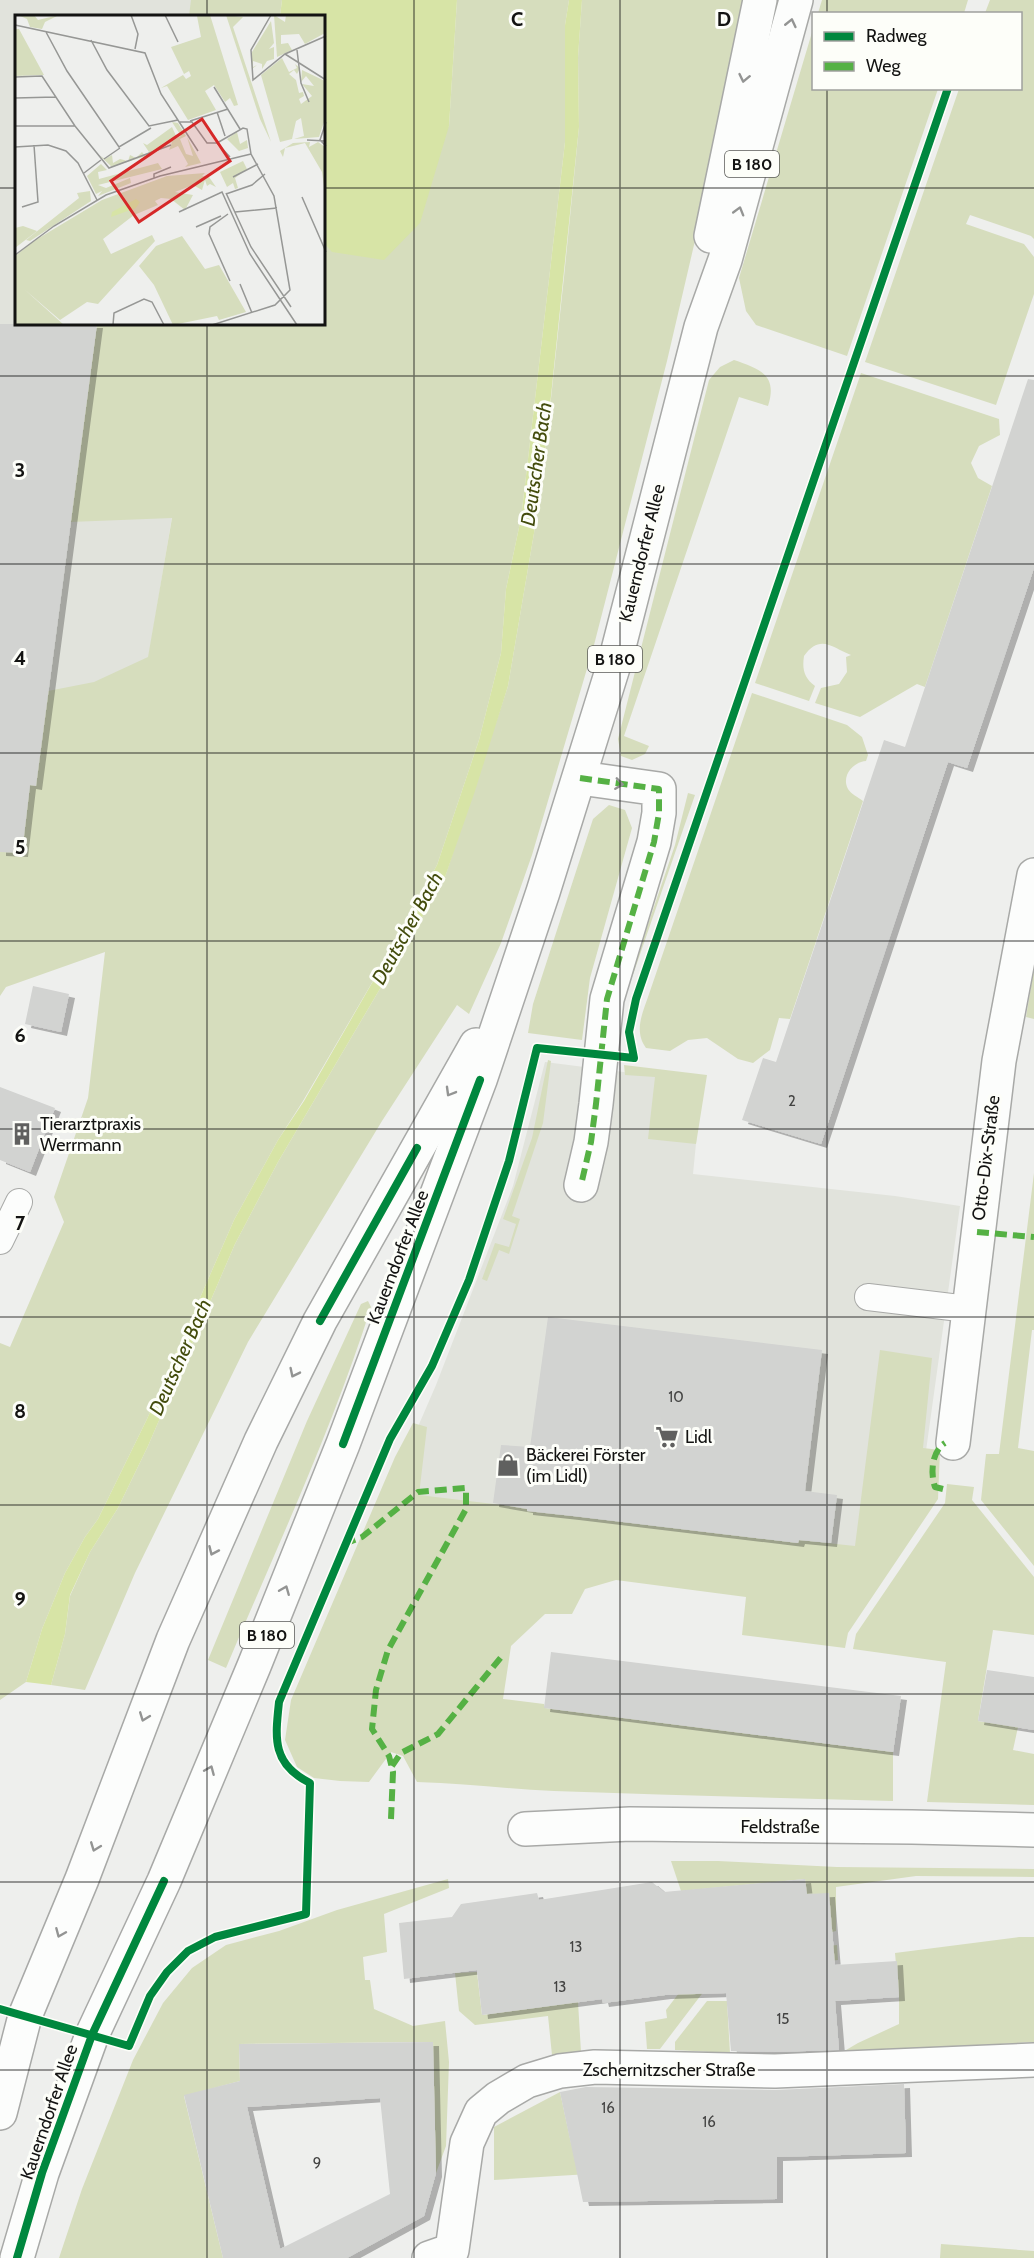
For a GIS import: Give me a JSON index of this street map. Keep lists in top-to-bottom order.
{
  "streets": {
    "main road": [
      "B 180",
      "Kauerndorfer Allee",
      "Otto-Dix-Straße",
      "Feldstraße",
      "Zschernitzscher Straße"
    ]
  },
  "water": ["Deutscher Bach"],
  "places": {
    "building": ["Tierarztpraxis Werrmann"],
    "supermarket": ["Lidl"],
    "shop": ["Bäckerei Förster (im Lidl)"]
  },
  "house_numbers": [
    "2",
    "10",
    "13",
    "13",
    "15",
    "16",
    "16",
    "9"
  ],
  "legend": ["Radweg", "Weg"],
  "grid": {
    "columns": ["C", "D"],
    "rows": [
      "3",
      "4",
      "5",
      "6",
      "7",
      "8",
      "9"
    ]
  }
}
